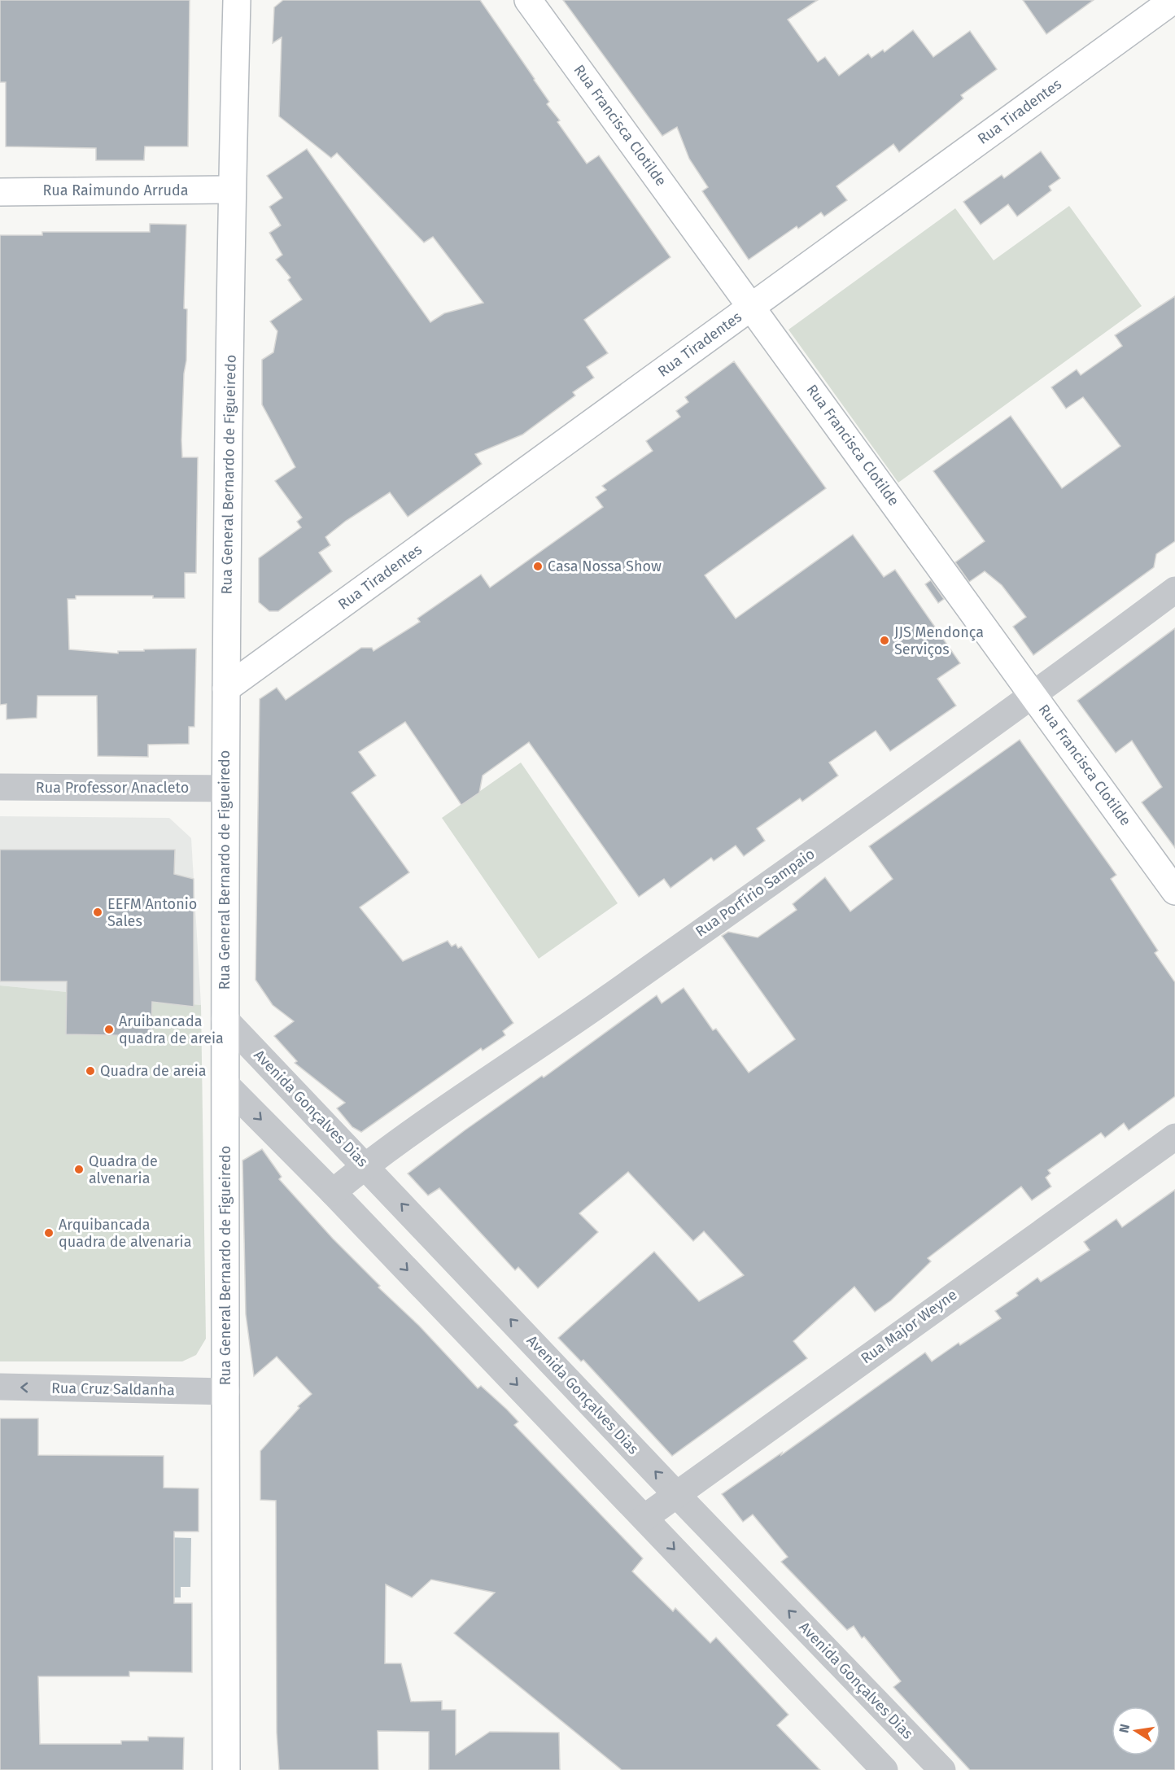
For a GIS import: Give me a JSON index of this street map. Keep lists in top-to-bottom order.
{
  "streets": {
    "street": [
      "Rua Tiradentes",
      "Rua Francisca Clotilde",
      "Rua Raimundo Arruda",
      "Rua General Bernardo de Figueiredo",
      "Rua Professor Anacleto",
      "Rua Porfírio Sampaio",
      "Avenida Gonçalves Dias",
      "Rua Major Weyne",
      "Rua Cruz Saldanha"
    ]
  },
  "crossings": [
    ["Rua Tiradentes", "Rua Francisca Clotilde"],
    ["Rua Tiradentes", "Rua General Bernardo de Figueiredo"],
    ["Rua Francisca Clotilde", "Rua Porfírio Sampaio"],
    ["Rua Raimundo Arruda", "Rua General Bernardo de Figueiredo"],
    ["Rua General Bernardo de Figueiredo", "Rua Professor Anacleto"],
    ["Rua General Bernardo de Figueiredo", "Avenida Gonçalves Dias"],
    ["Rua General Bernardo de Figueiredo", "Rua Cruz Saldanha"],
    ["Rua Porfírio Sampaio", "Avenida Gonçalves Dias"],
    ["Avenida Gonçalves Dias", "Rua Major Weyne"]
  ],
  "one_way": ["Rua Cruz Saldanha"],
  "places": [
    "Casa Nossa Show",
    "JJS Mendonça Serviços",
    "EEFM Antonio Sales",
    "Aruibancada quadra de areia",
    "Quadra de areia",
    "Quadra de alvenaria",
    "Arquibancada quadra de alvenaria"
  ],
  "north": "left"
}
